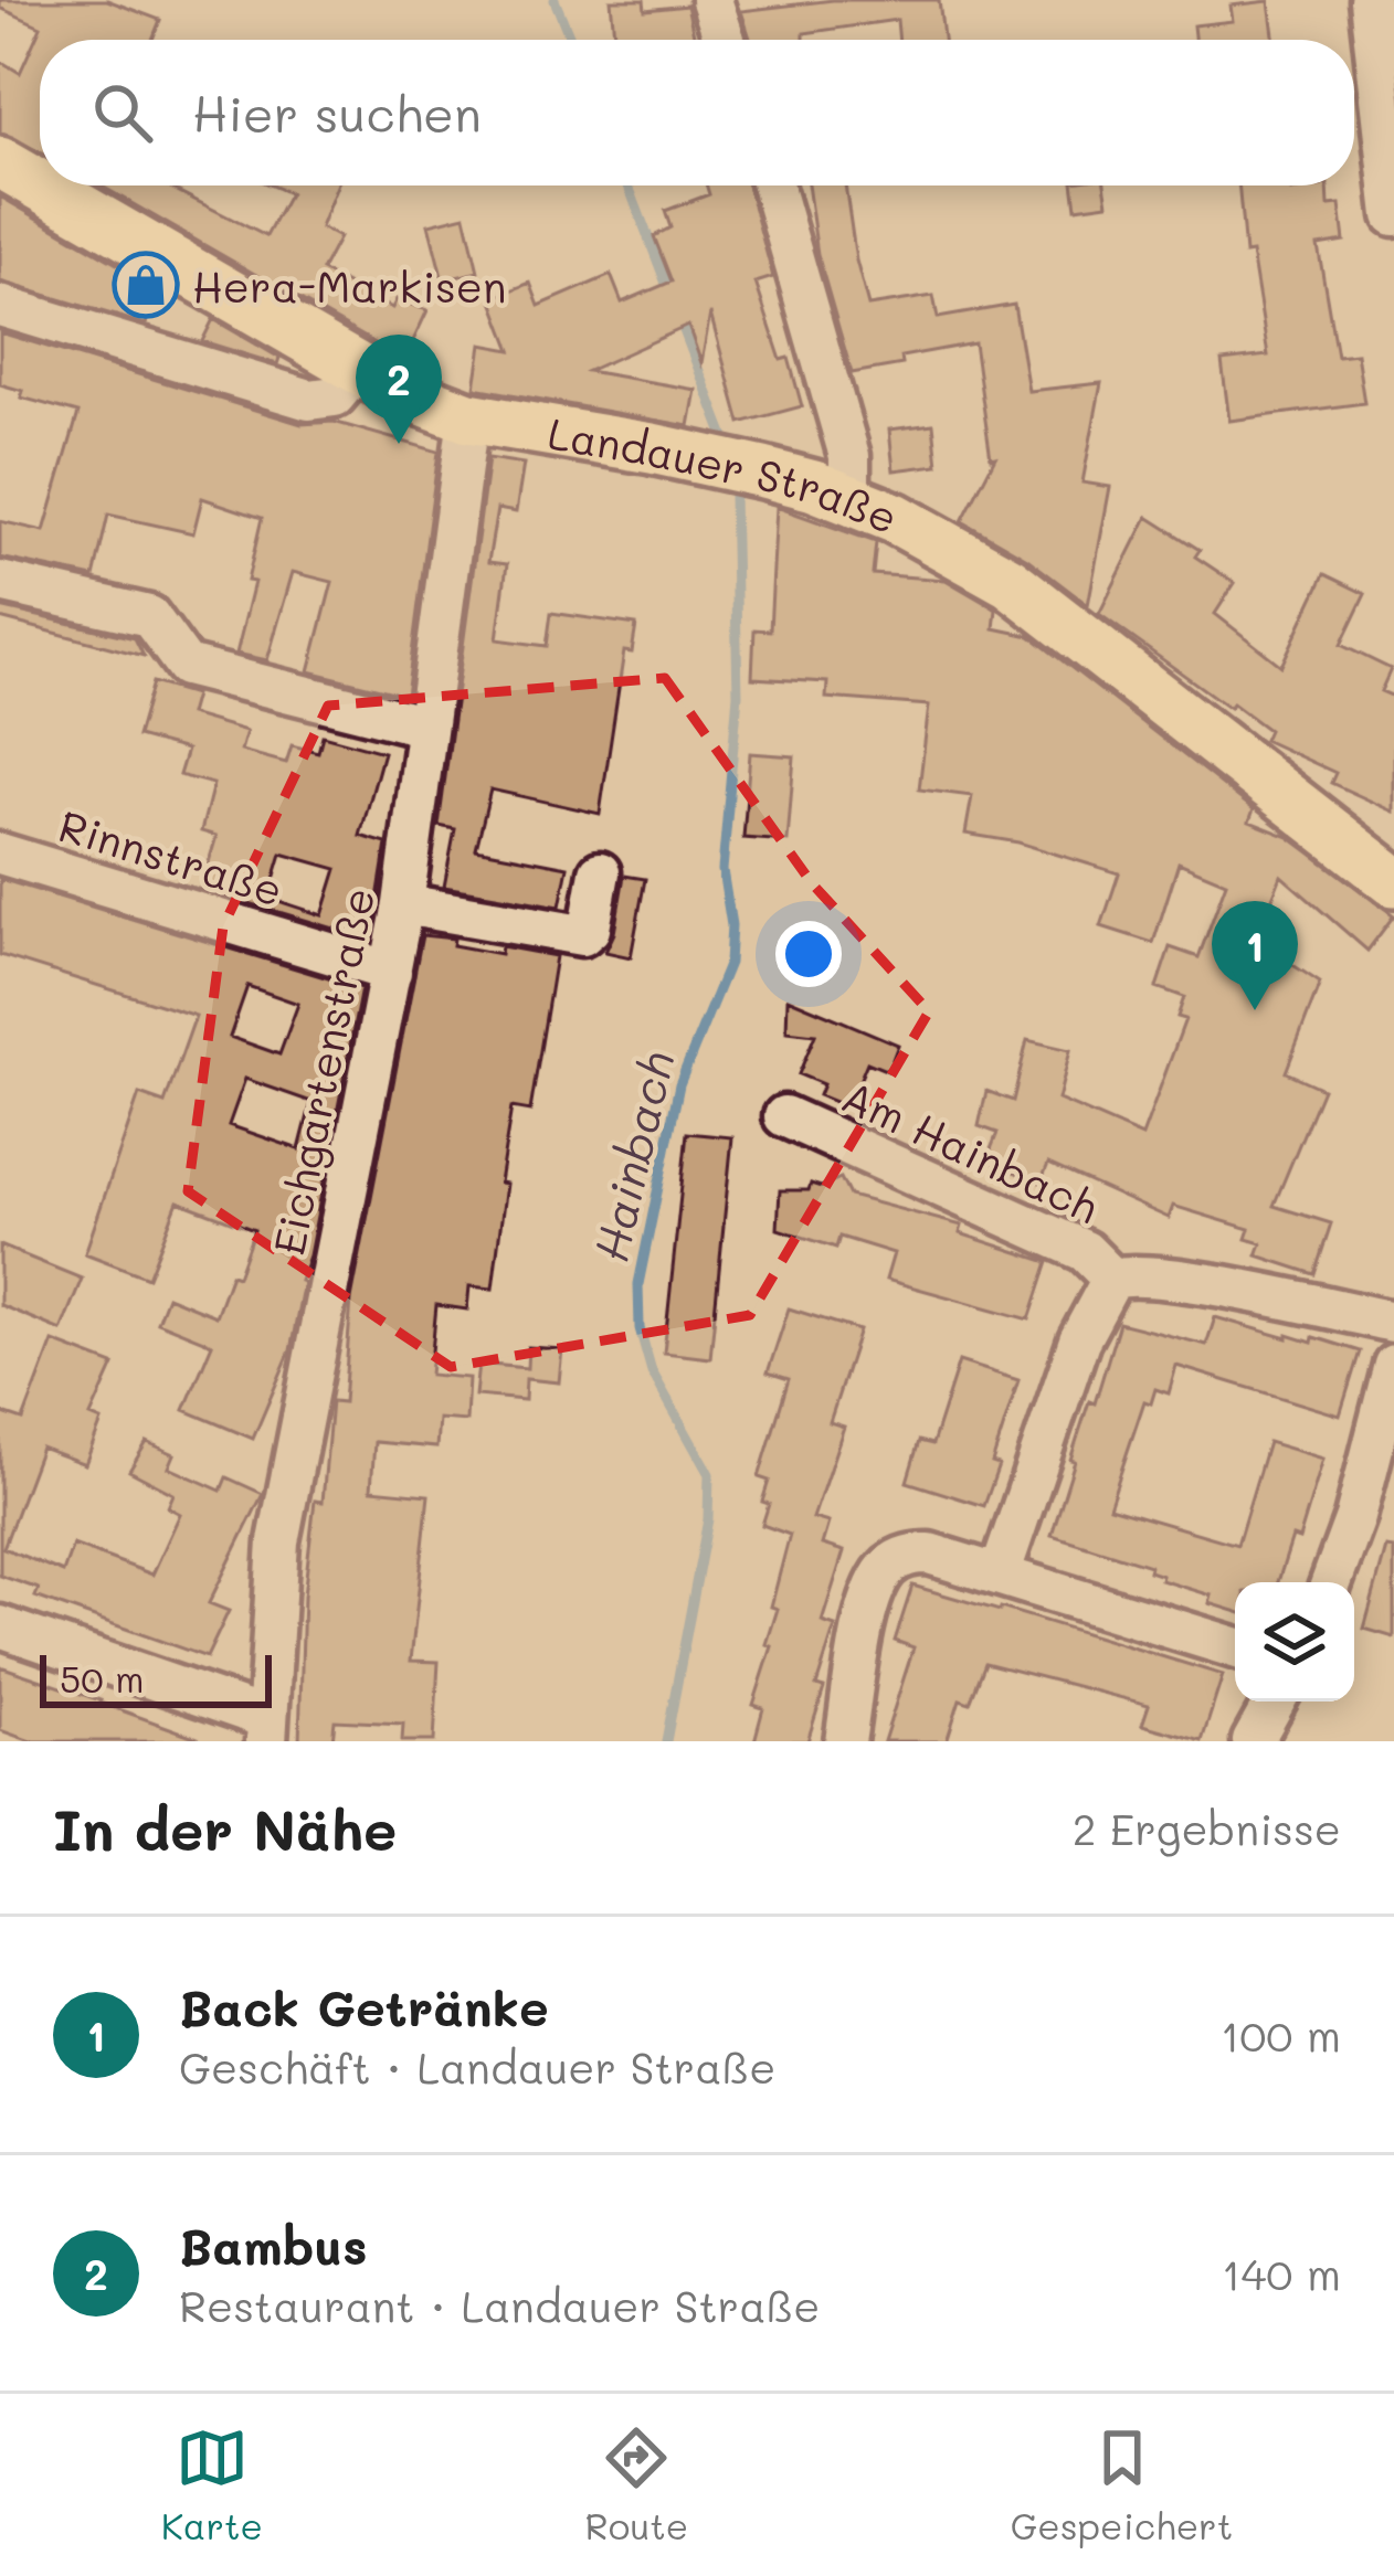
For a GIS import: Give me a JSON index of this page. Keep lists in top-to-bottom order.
{
  "streets": {
    "main road": ["Landauer Straße"],
    "street": ["Rinnstraße", "Eichgartenstraße", "Am Hainbach"]
  },
  "crossings": [
    ["Landauer Straße", "Eichgartenstraße"],
    ["Rinnstraße", "Eichgartenstraße"]
  ],
  "water": ["Hainbach"],
  "places": {
    "shop": ["Hera-Markisen"]
  },
  "scale_bar": "50 m",
  "page": {
    "search": "Hier suchen",
    "pins": ["2", "1"],
    "scale": "50 m",
    "heading": ["In der Nähe", "2 Ergebnisse"],
    "list": [
      {
        "mark": "1",
        "name": "Back Getränke",
        "note": "Geschäft · Landauer Straße",
        "value": "100 m"
      },
      {
        "mark": "2",
        "name": "Bambus",
        "note": "Restaurant · Landauer Straße",
        "value": "140 m"
      }
    ],
    "nav": ["Karte", "Route", "Gespeichert"]
  }
}
